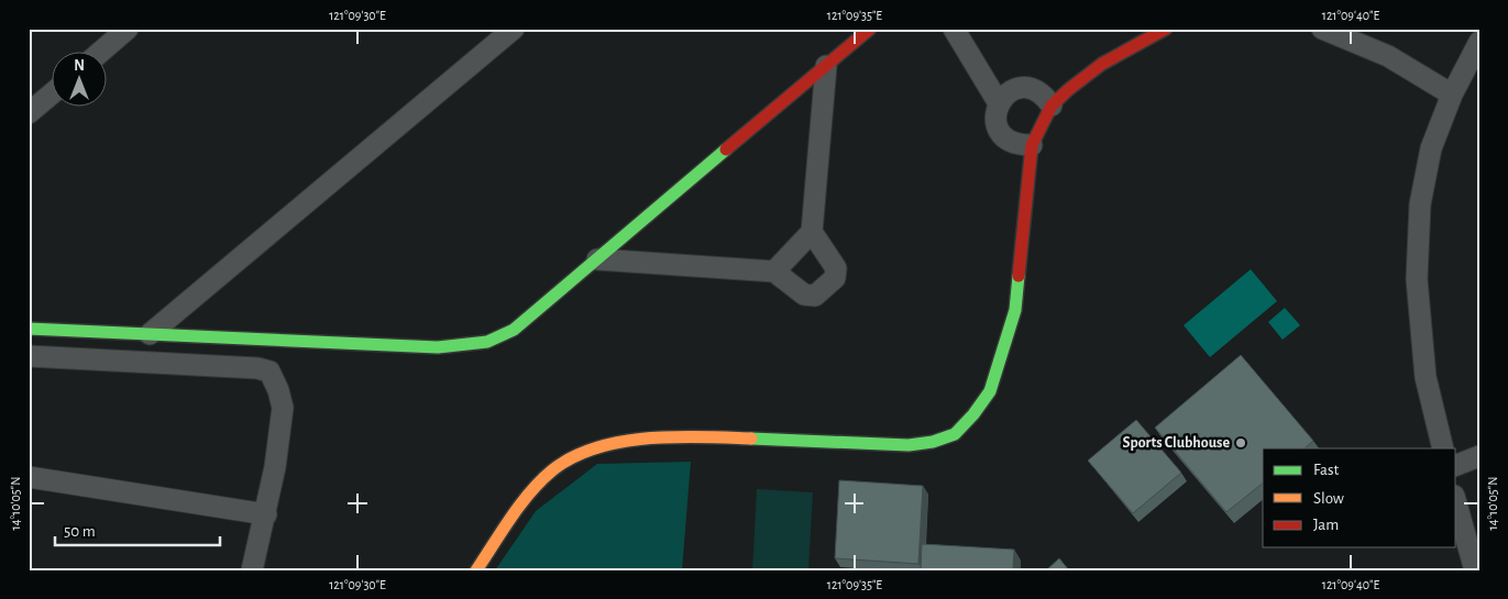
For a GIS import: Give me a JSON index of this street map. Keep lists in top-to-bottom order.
{
  "places": ["Sports Clubhouse"],
  "legend": ["Fast", "Slow", "Jam"],
  "scale_bar": "50 m",
  "north": "top",
  "coordinates": [
    "121°09'30\"E",
    "121°09'35\"E",
    "121°09'40\"E",
    "14°10'05\"N"
  ]
}
